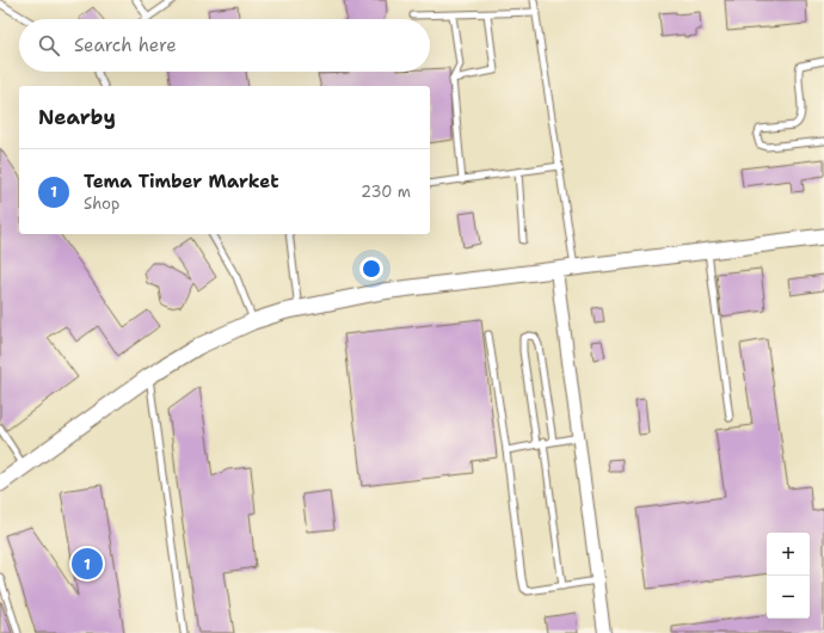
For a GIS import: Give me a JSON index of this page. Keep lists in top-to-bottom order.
{
  "page": {
    "search": "Search here",
    "heading": "Nearby",
    "list": [
      {
        "mark": "1",
        "name": "Tema Timber Market",
        "note": "Shop",
        "value": "230 m"
      }
    ],
    "map_buttons": ["+", "−"],
    "pins": "1"
  }
}
